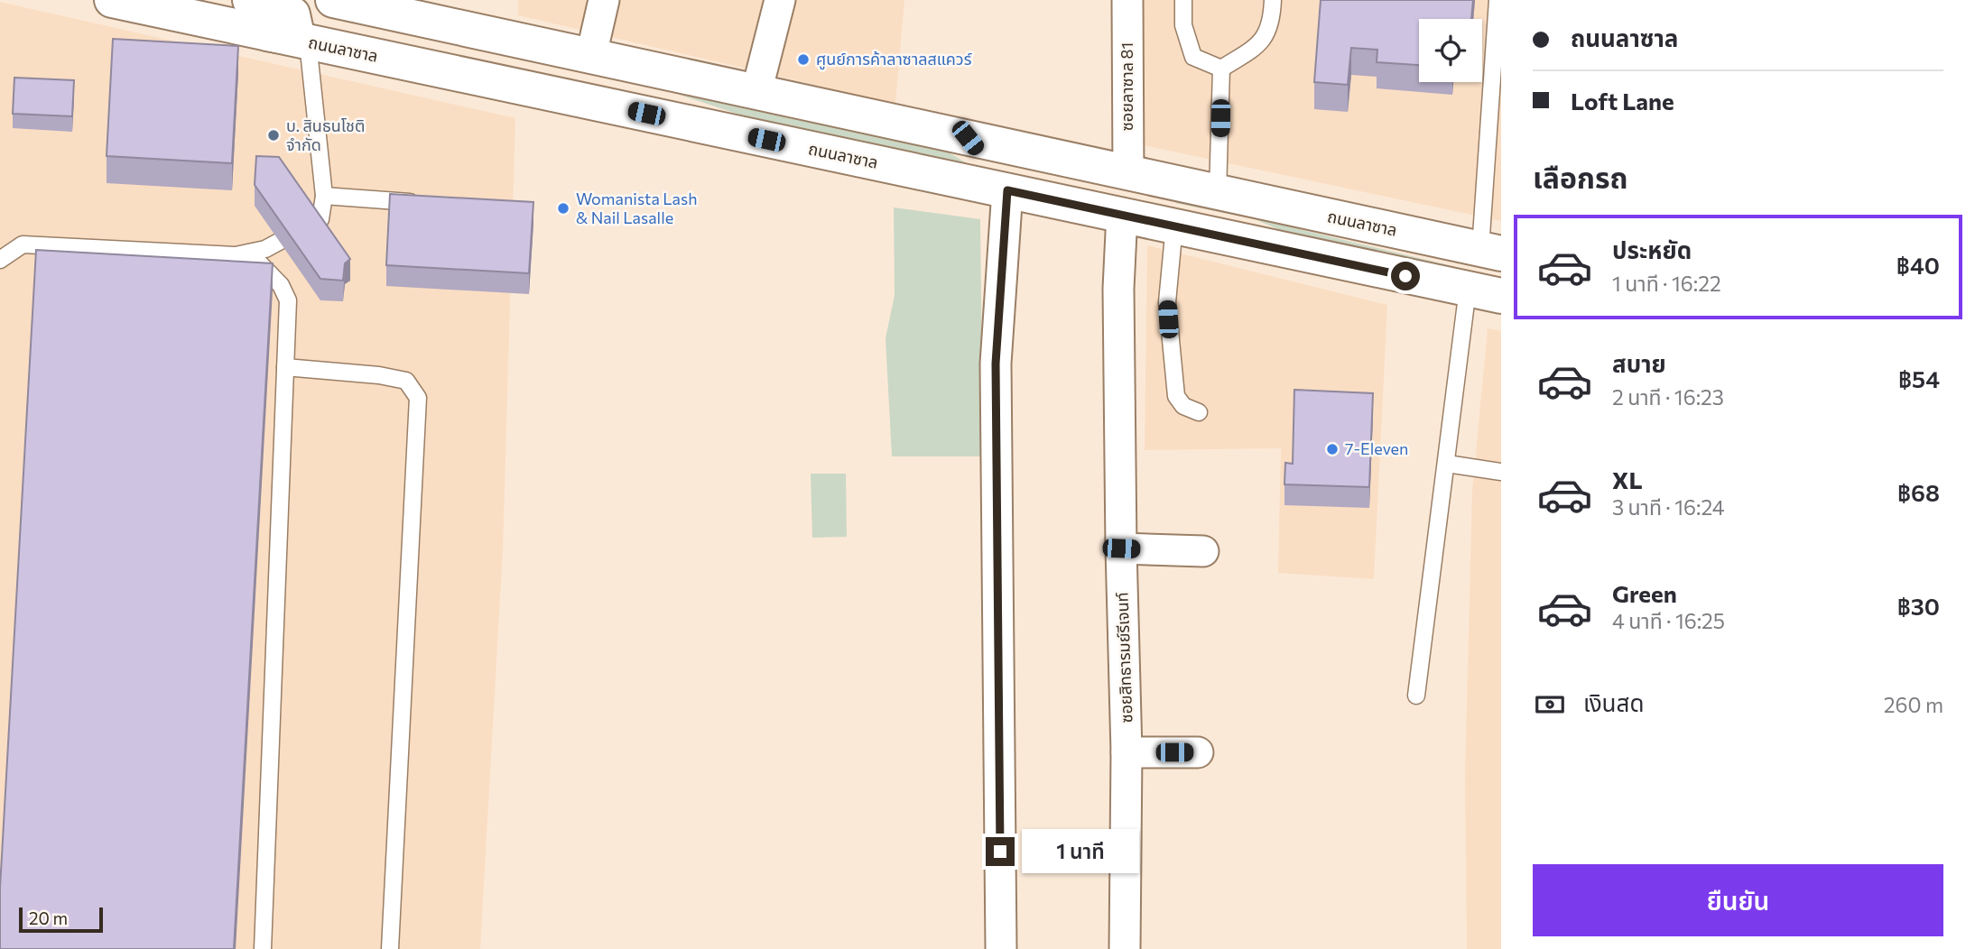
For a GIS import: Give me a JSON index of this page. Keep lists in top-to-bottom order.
{
  "streets": {
    "street": ["ถนนลาซาล", "ซอยลาซาล 81", "ซอยสิทธารมย์รีเจนท์"]
  },
  "crossings": [
    ["ถนนลาซาล", "ซอยลาซาล 81"],
    ["ถนนลาซาล", "ซอยสิทธารมย์รีเจนท์"]
  ],
  "places": [
    "ศูนย์การค้าลาซาลสแควร์",
    "บ. สินธนโชติ จำกัด",
    "Womanista Lash & Nail Lasalle",
    "7-Eleven"
  ],
  "scale_bar": "20 m",
  "page": {
    "banner": ["ถนนลาซาล", "Loft Lane"],
    "heading": "เลือกรถ",
    "list": [
      {
        "name": "ประหยัด",
        "note": "1 นาที · 16:22",
        "value": "฿40"
      },
      {
        "name": "สบาย",
        "note": "2 นาที · 16:23",
        "value": "฿54"
      },
      {
        "name": "XL",
        "note": "3 นาที · 16:24",
        "value": "฿68"
      },
      {
        "name": "Green",
        "note": "4 นาที · 16:25",
        "value": "฿30"
      }
    ],
    "pay": ["เงินสด", "260 m"],
    "bubble": "1 นาที",
    "buttons": "ยืนยัน",
    "scale": "20 m"
  }
}
